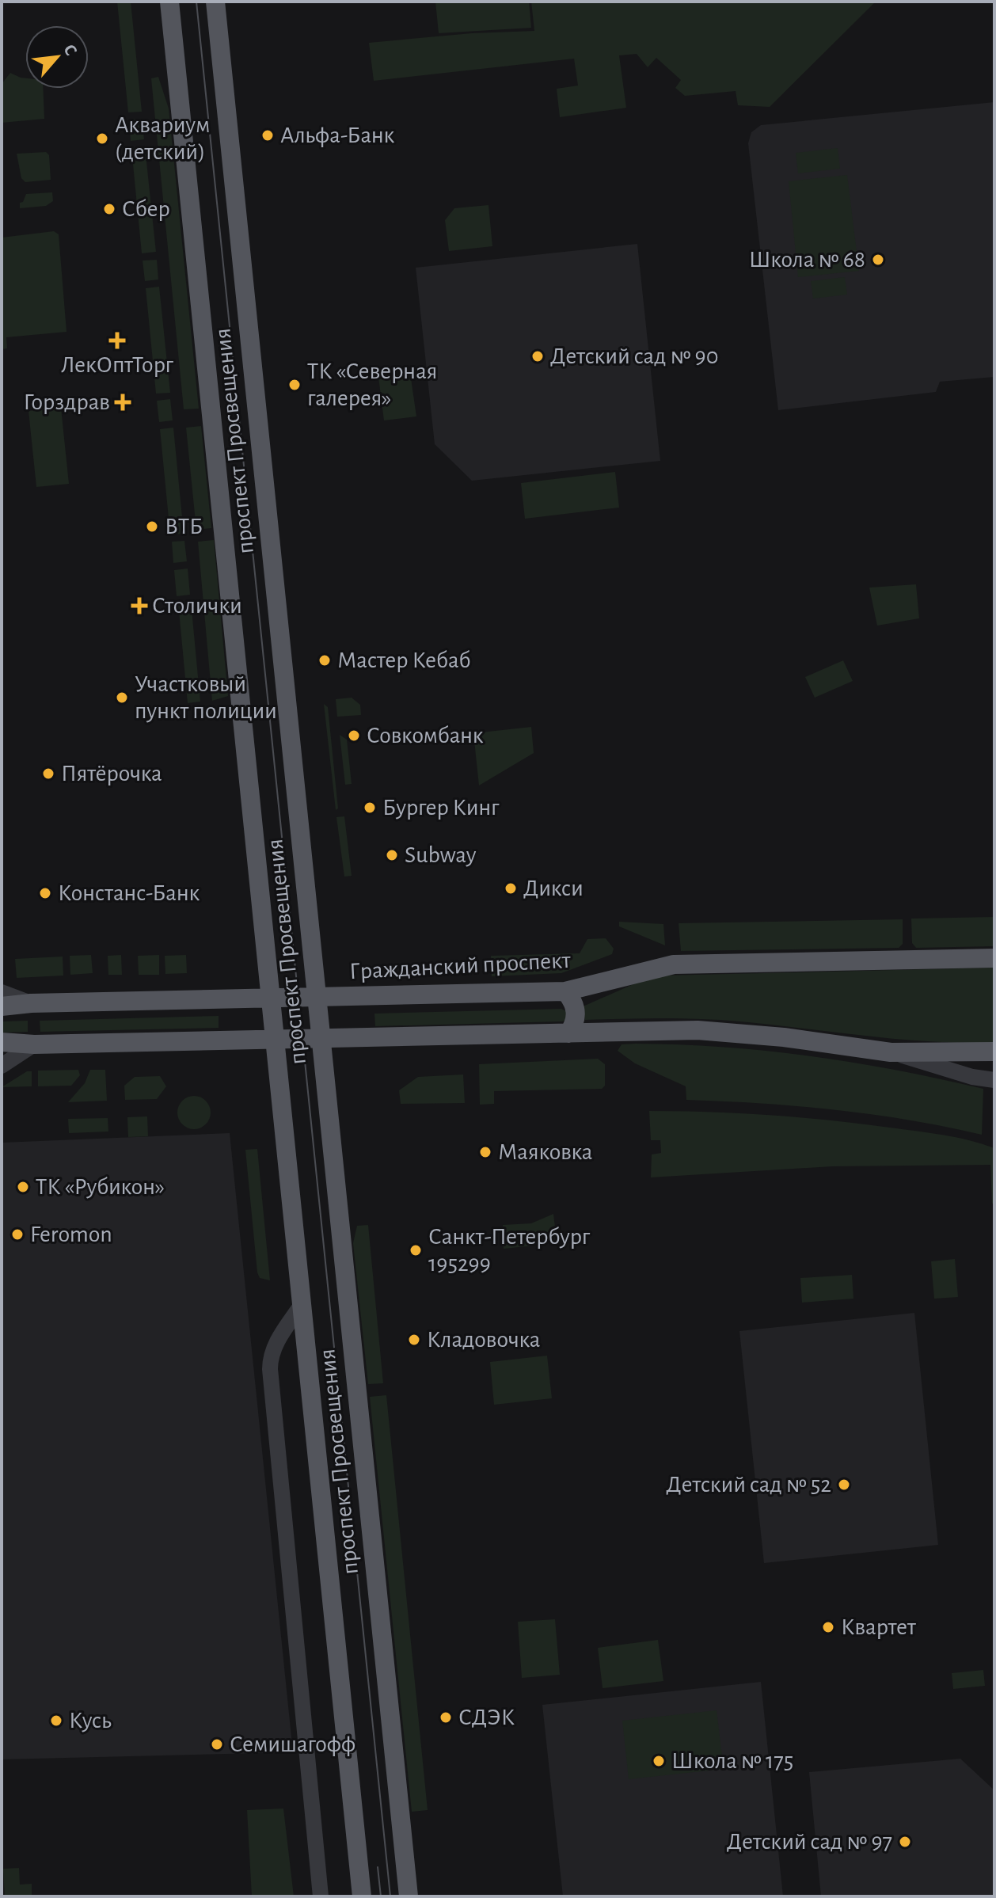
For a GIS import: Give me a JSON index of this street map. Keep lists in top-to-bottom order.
{
  "streets": {
    "main road": ["проспект Просвещения", "Гражданский проспект"]
  },
  "crossings": [
    ["проспект Просвещения", "Гражданский проспект"]
  ],
  "places": {
    "other": [
      "Альфа-Банк",
      "Аквариум (детский)",
      "Сбер",
      "Школа № 68",
      "Детский сад № 90",
      "ТК «Северная галерея»",
      "ВТБ",
      "Мастер Кебаб",
      "Участковый пункт полиции",
      "Совкомбанк",
      "Пятёрочка",
      "Бургер Кинг",
      "Subway",
      "Дикси",
      "Констанс-Банк",
      "Маяковка",
      "ТК «Рубикон»",
      "Feromon",
      "Санкт-Петербург 195299",
      "Кладовочка",
      "Детский сад № 52",
      "Квартет",
      "СДЭК",
      "Кусь",
      "Семишагофф",
      "Школа № 175",
      "Детский сад № 97"
    ],
    "health": ["ЛекОптТорг", "Горздрав", "Столички"]
  },
  "north": "top right"
}
